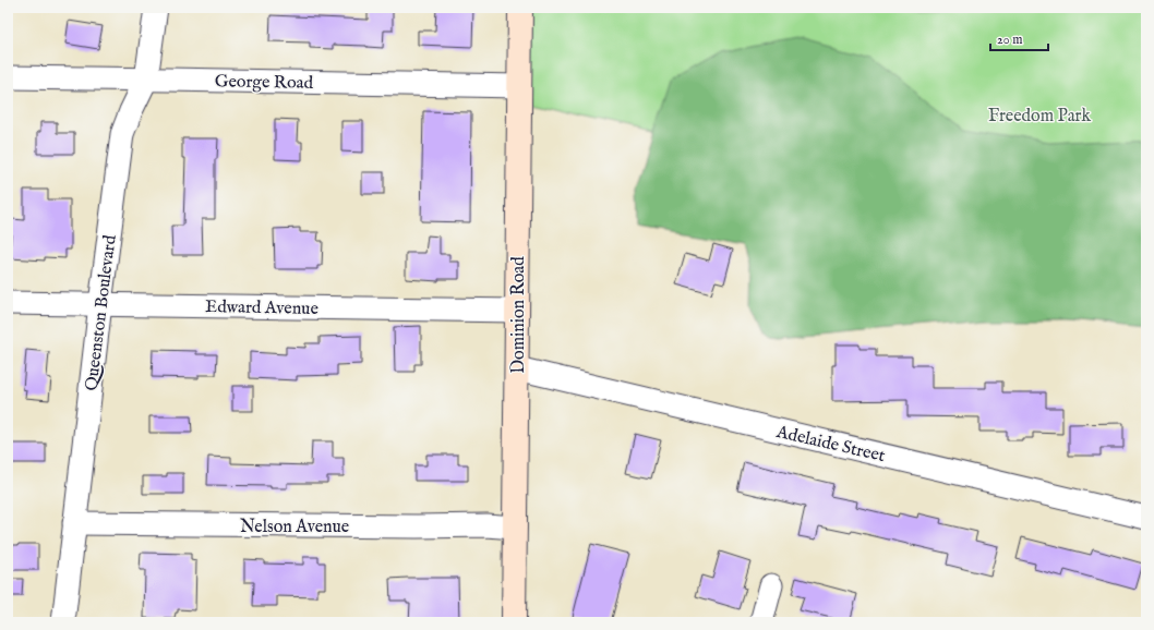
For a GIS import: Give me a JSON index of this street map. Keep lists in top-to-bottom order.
{
  "streets": {
    "main road": ["Dominion Road"],
    "street": [
      "George Road",
      "Edward Avenue",
      "Queenston Boulevard",
      "Adelaide Street",
      "Nelson Avenue"
    ]
  },
  "crossings": [
    ["George Road", "Queenston Boulevard"],
    ["George Road", "Dominion Road"],
    ["Edward Avenue", "Queenston Boulevard"],
    ["Edward Avenue", "Dominion Road"],
    ["Queenston Boulevard", "Nelson Avenue"],
    ["Dominion Road", "Adelaide Street"],
    ["Dominion Road", "Nelson Avenue"]
  ],
  "parks": ["Freedom Park"],
  "scale_bar": "20 m"
}
